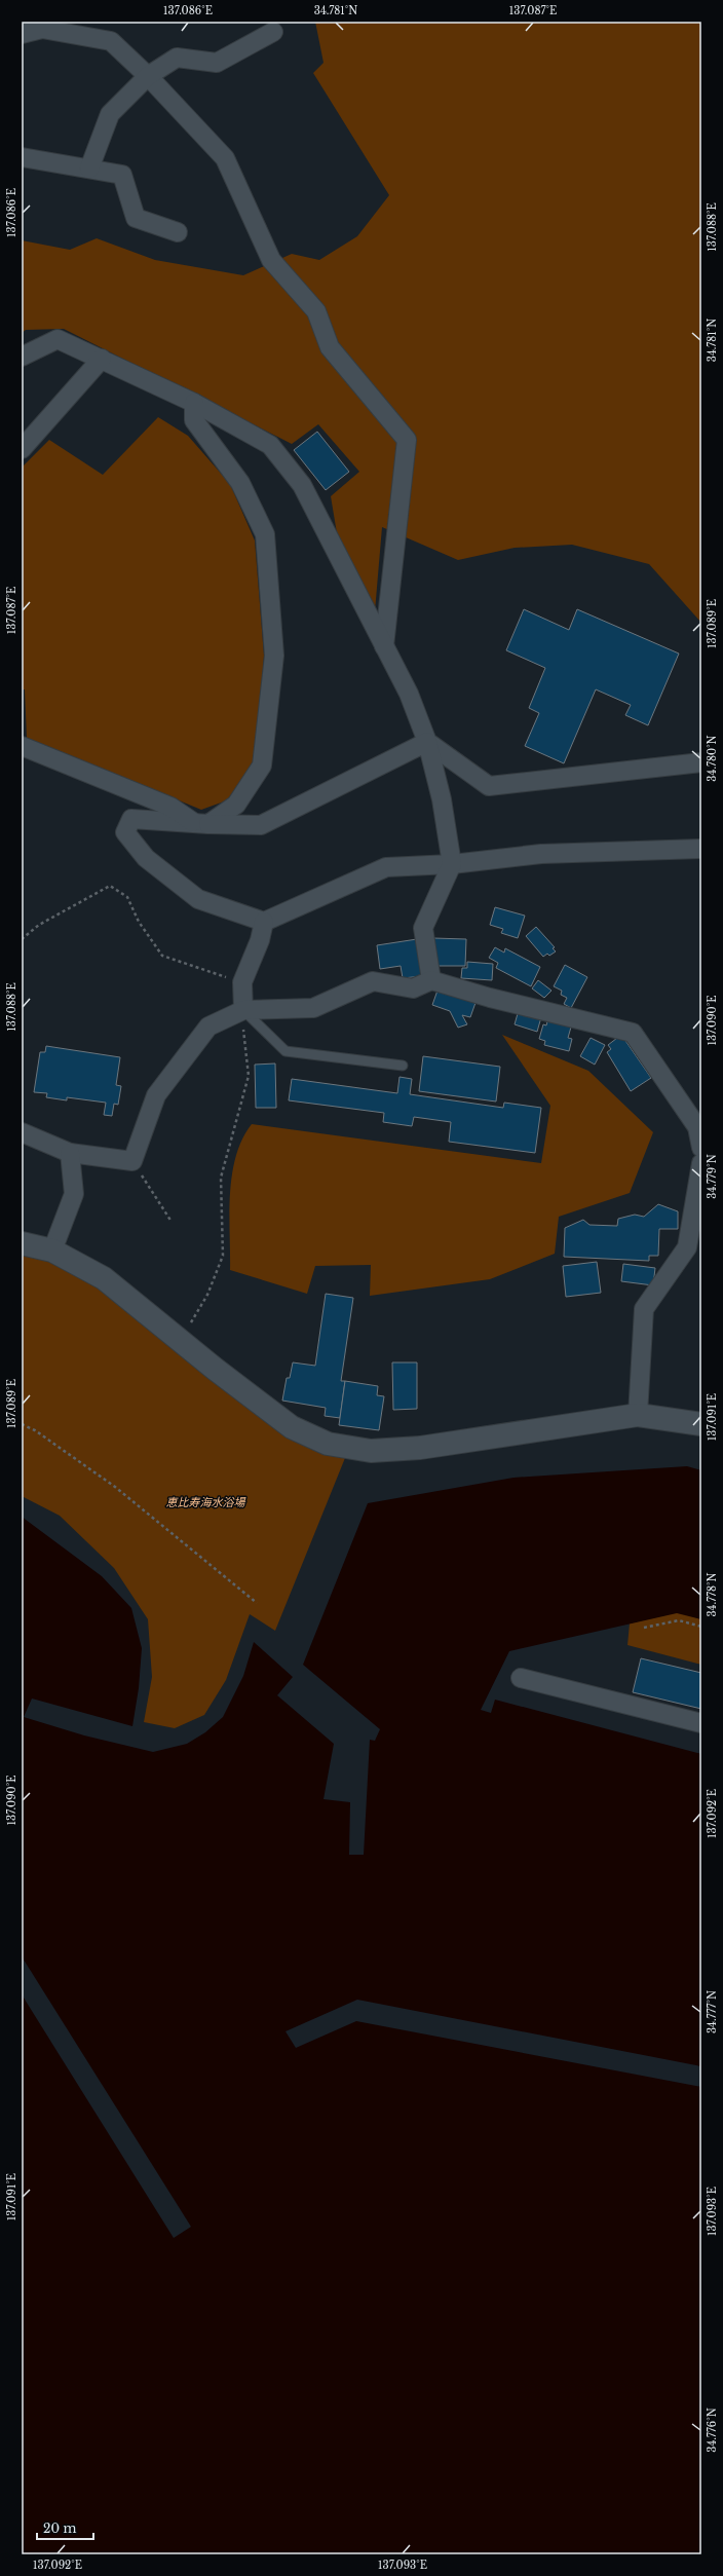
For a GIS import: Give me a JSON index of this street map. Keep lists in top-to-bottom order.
{
  "parks": ["恵比寿海水浴場"],
  "scale_bar": "20 m",
  "coordinates": [
    "137.086°E",
    "34.781°N",
    "137.087°E",
    "137.088°E",
    "137.089°E",
    "34.780°N",
    "137.090°E",
    "34.779°N",
    "137.091°E",
    "34.778°N",
    "137.092°E",
    "34.777°N",
    "137.093°E",
    "34.776°N"
  ]
}
